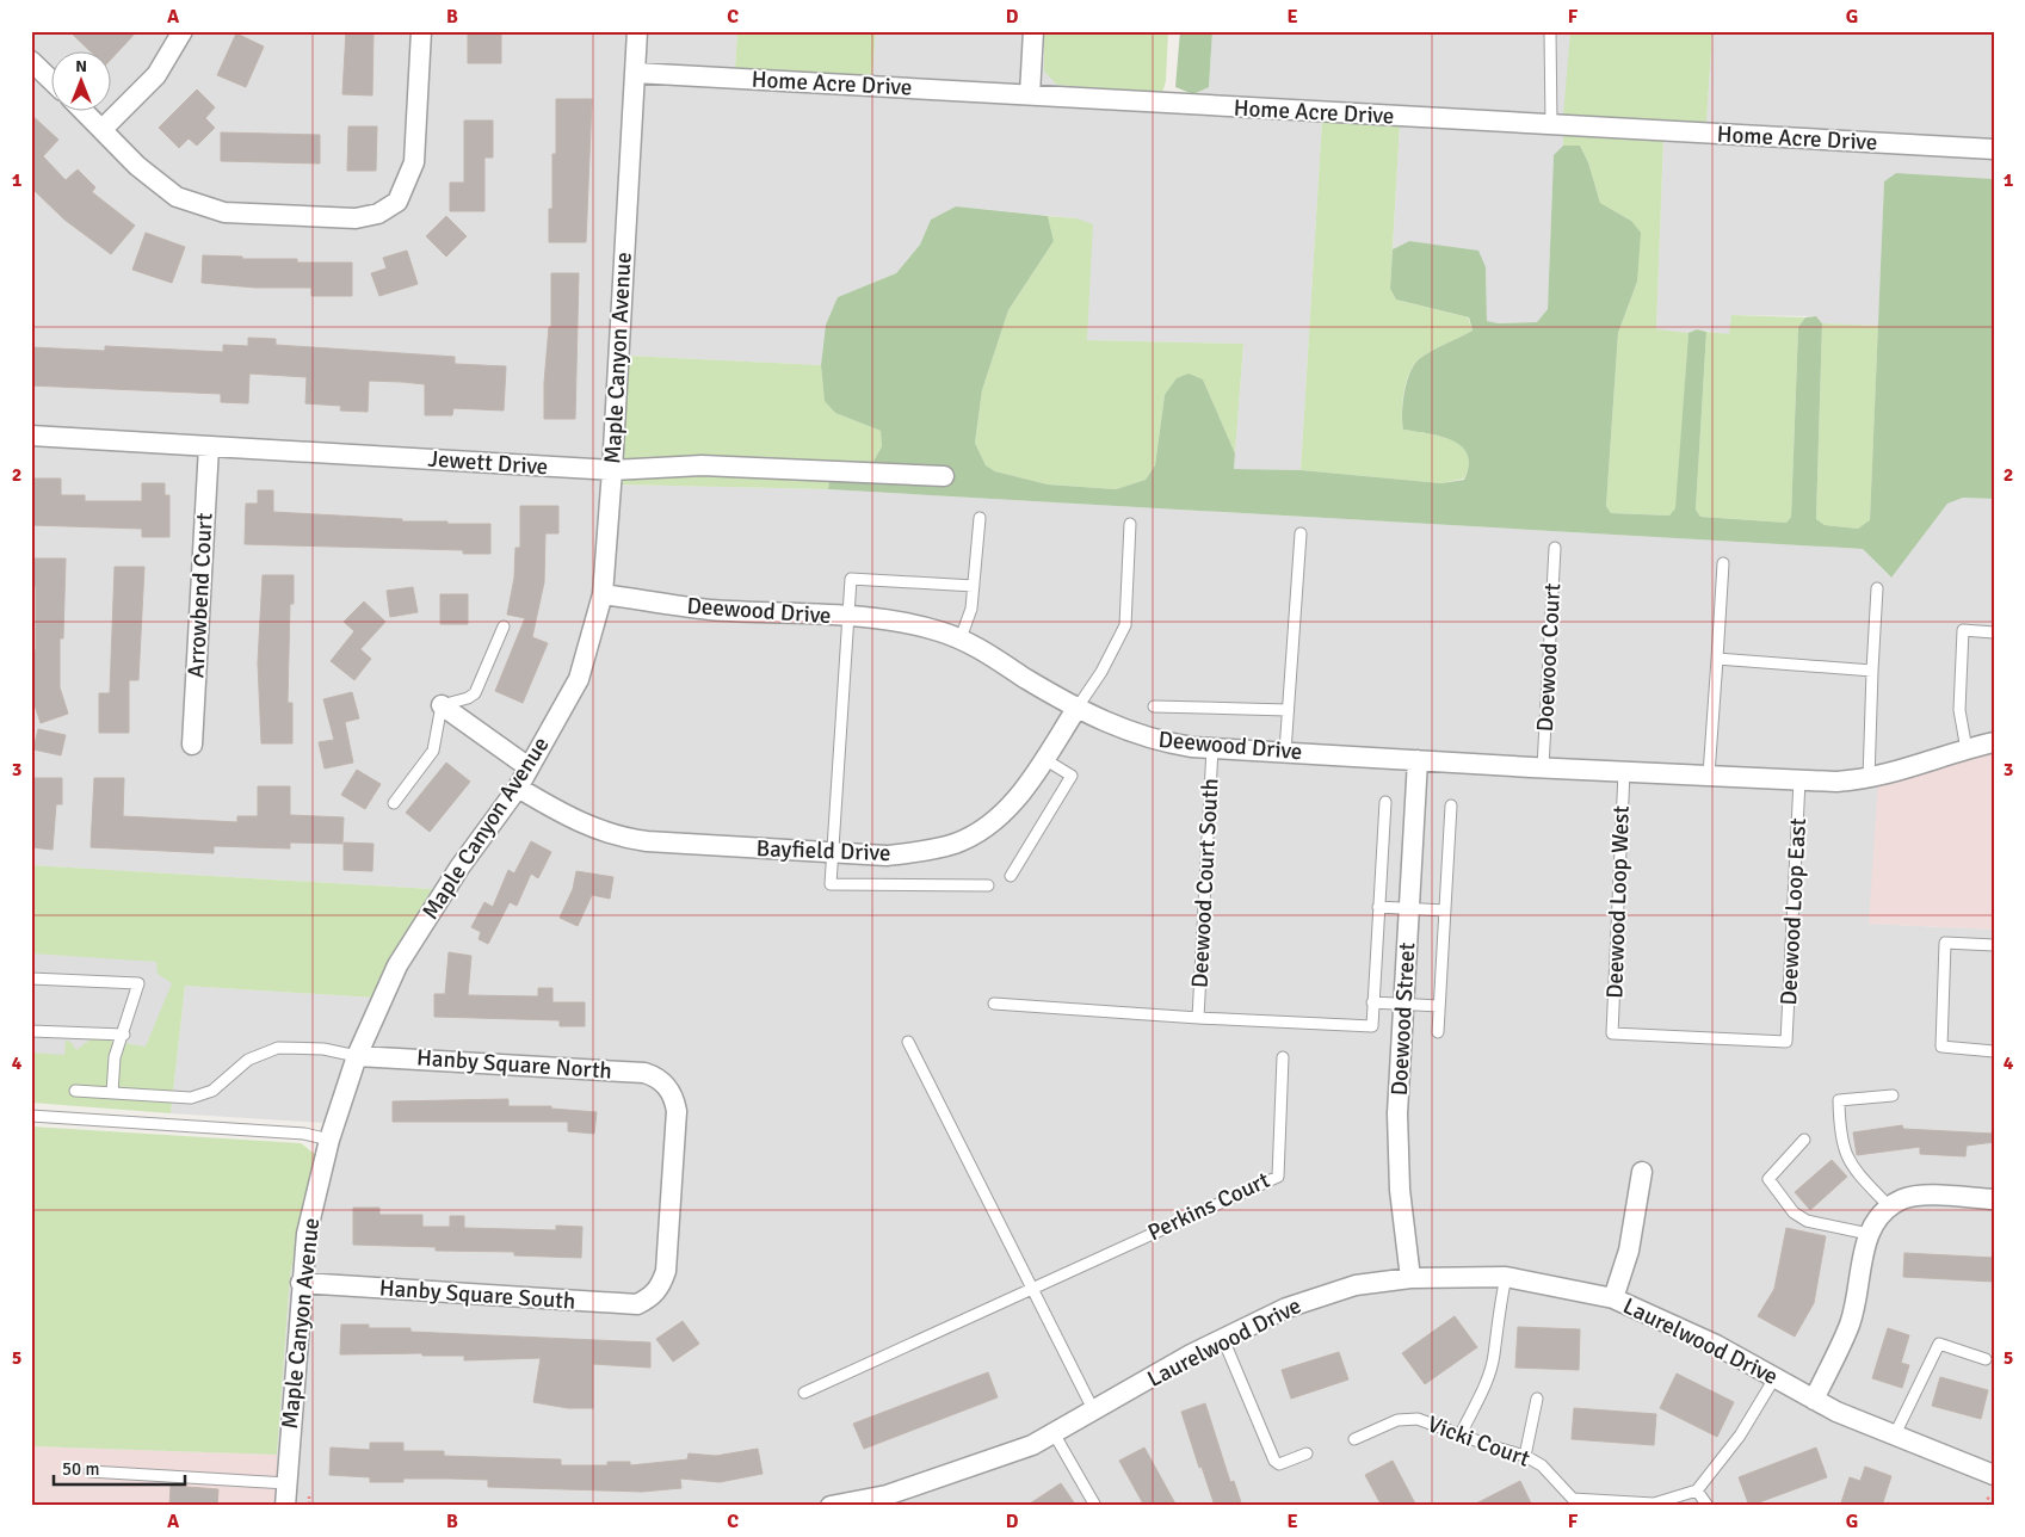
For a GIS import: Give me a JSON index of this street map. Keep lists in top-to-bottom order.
{
  "streets": {
    "street": [
      "Home Acre Drive",
      "Maple Canyon Avenue",
      "Jewett Drive",
      "Arrowbend Court",
      "Deewood Drive",
      "Bayfield Drive",
      "Doewood Street",
      "Hanby Square North",
      "Hanby Square South",
      "Laurelwood Drive"
    ],
    "lane": [
      "Doewood Court",
      "Deewood Court South",
      "Deewood Loop West",
      "Deewood Loop East",
      "Perkins Court",
      "Vicki Court"
    ]
  },
  "crossings": [
    ["Home Acre Drive", "Maple Canyon Avenue"],
    ["Maple Canyon Avenue", "Jewett Drive"],
    ["Maple Canyon Avenue", "Deewood Drive"],
    ["Maple Canyon Avenue", "Bayfield Drive"],
    ["Maple Canyon Avenue", "Hanby Square North"],
    ["Maple Canyon Avenue", "Hanby Square South"],
    ["Jewett Drive", "Arrowbend Court"],
    ["Deewood Drive", "Doewood Court"],
    ["Deewood Drive", "Bayfield Drive"],
    ["Deewood Drive", "Deewood Court South"],
    ["Deewood Drive", "Deewood Loop West"],
    ["Deewood Drive", "Deewood Loop East"],
    ["Deewood Drive", "Doewood Street"],
    ["Deewood Loop West", "Deewood Loop East"],
    ["Doewood Street", "Laurelwood Drive"],
    ["Hanby Square North", "Hanby Square South"]
  ],
  "scale_bar": "50 m",
  "north": "top",
  "grid": {
    "columns": [
      "A",
      "B",
      "C",
      "D",
      "E",
      "F",
      "G"
    ],
    "rows": [
      "1",
      "2",
      "3",
      "4",
      "5"
    ]
  }
}
